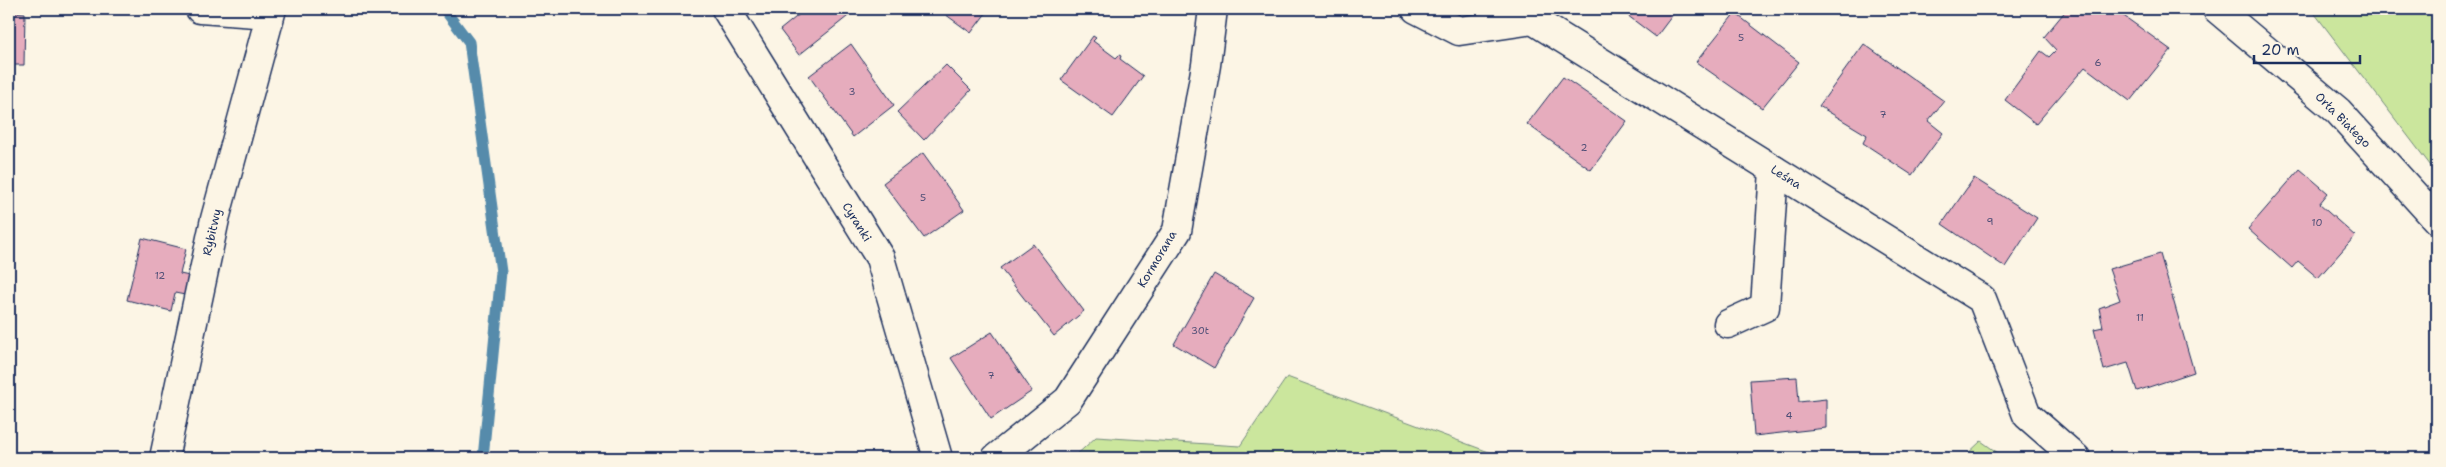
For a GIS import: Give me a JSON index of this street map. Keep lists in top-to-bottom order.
{
  "streets": {
    "street": [
      "Orła Białego",
      "Leśna",
      "Cyranki",
      "Rybitwy",
      "Kormorana"
    ]
  },
  "house_numbers": [
    "5",
    "6",
    "3",
    "7",
    "2",
    "5",
    "9",
    "10",
    "12",
    "11",
    "30t",
    "7",
    "4"
  ],
  "scale_bar": "20 m"
}
